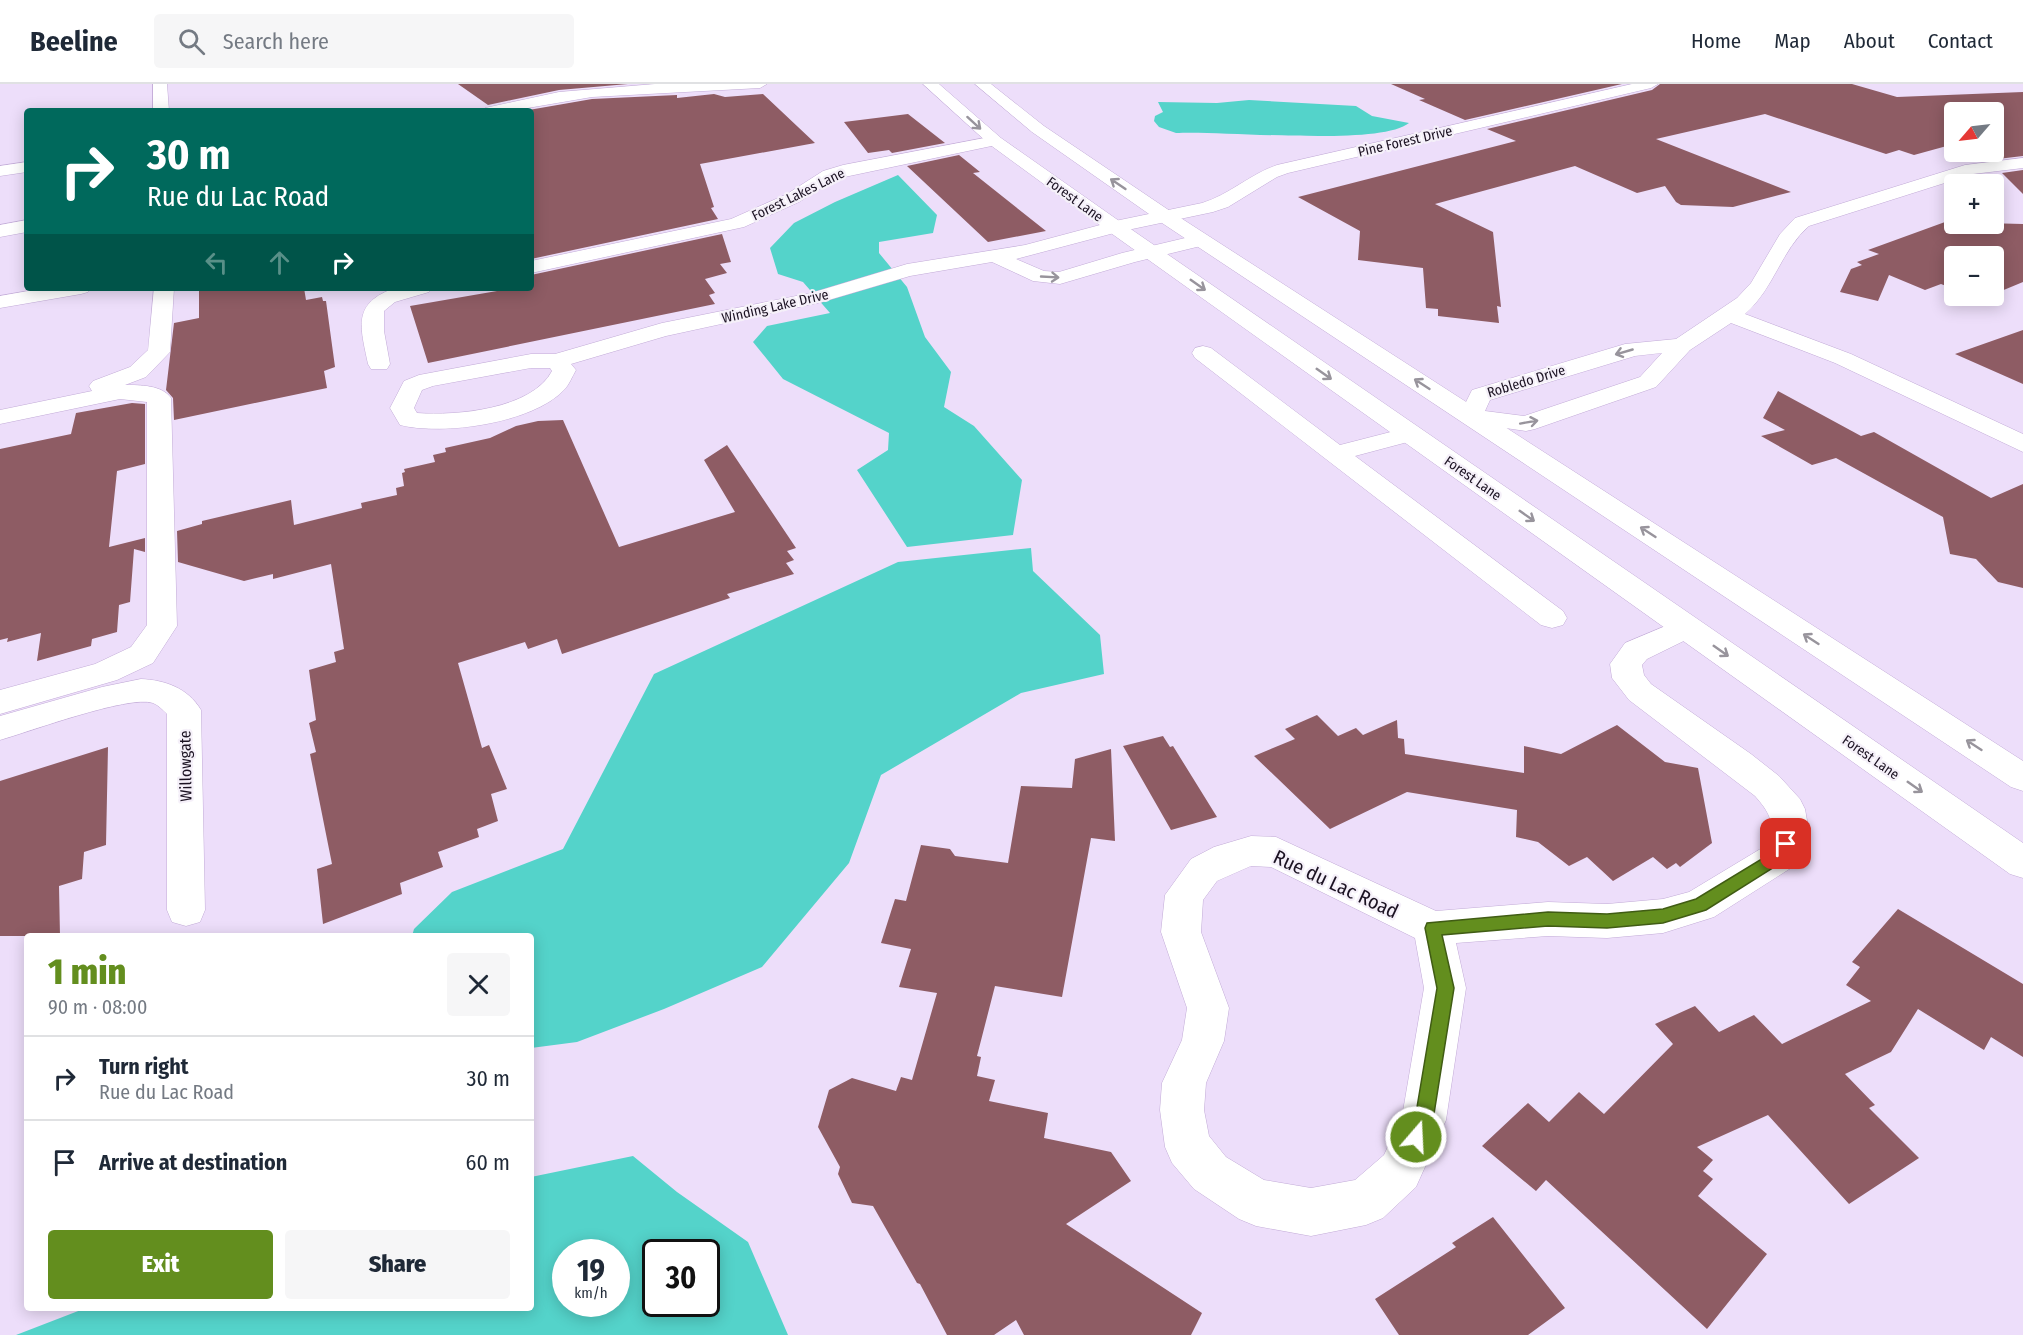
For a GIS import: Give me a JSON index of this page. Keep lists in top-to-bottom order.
{
  "streets": {
    "street": [
      "Pine Forest Drive",
      "Forest Lakes Lane",
      "Forest Lane",
      "Winding Lake Drive",
      "Robledo Drive",
      "Willowgate",
      "Rue du Lac Road"
    ]
  },
  "crossings": [
    ["Pine Forest Drive", "Winding Lake Drive"],
    ["Forest Lakes Lane", "Forest Lane"],
    ["Forest Lane", "Winding Lake Drive"]
  ],
  "north": "bottom left",
  "page": {
    "header": "Beeline",
    "search": "Search here",
    "nav": [
      "Home",
      "Map",
      "About",
      "Contact"
    ],
    "map_buttons": ["+", "−"],
    "turn": ["30 m", "Rue du Lac Road"],
    "heading": ["1 min", "90 m · 08:00"],
    "list": [
      {
        "name": "Turn right",
        "note": "Rue du Lac Road",
        "value": "30 m"
      },
      {
        "name": "Arrive at destination",
        "value": "60 m"
      }
    ],
    "buttons": ["Exit", "Share"],
    "speed": "19 km/h",
    "limit": "30"
  }
}
